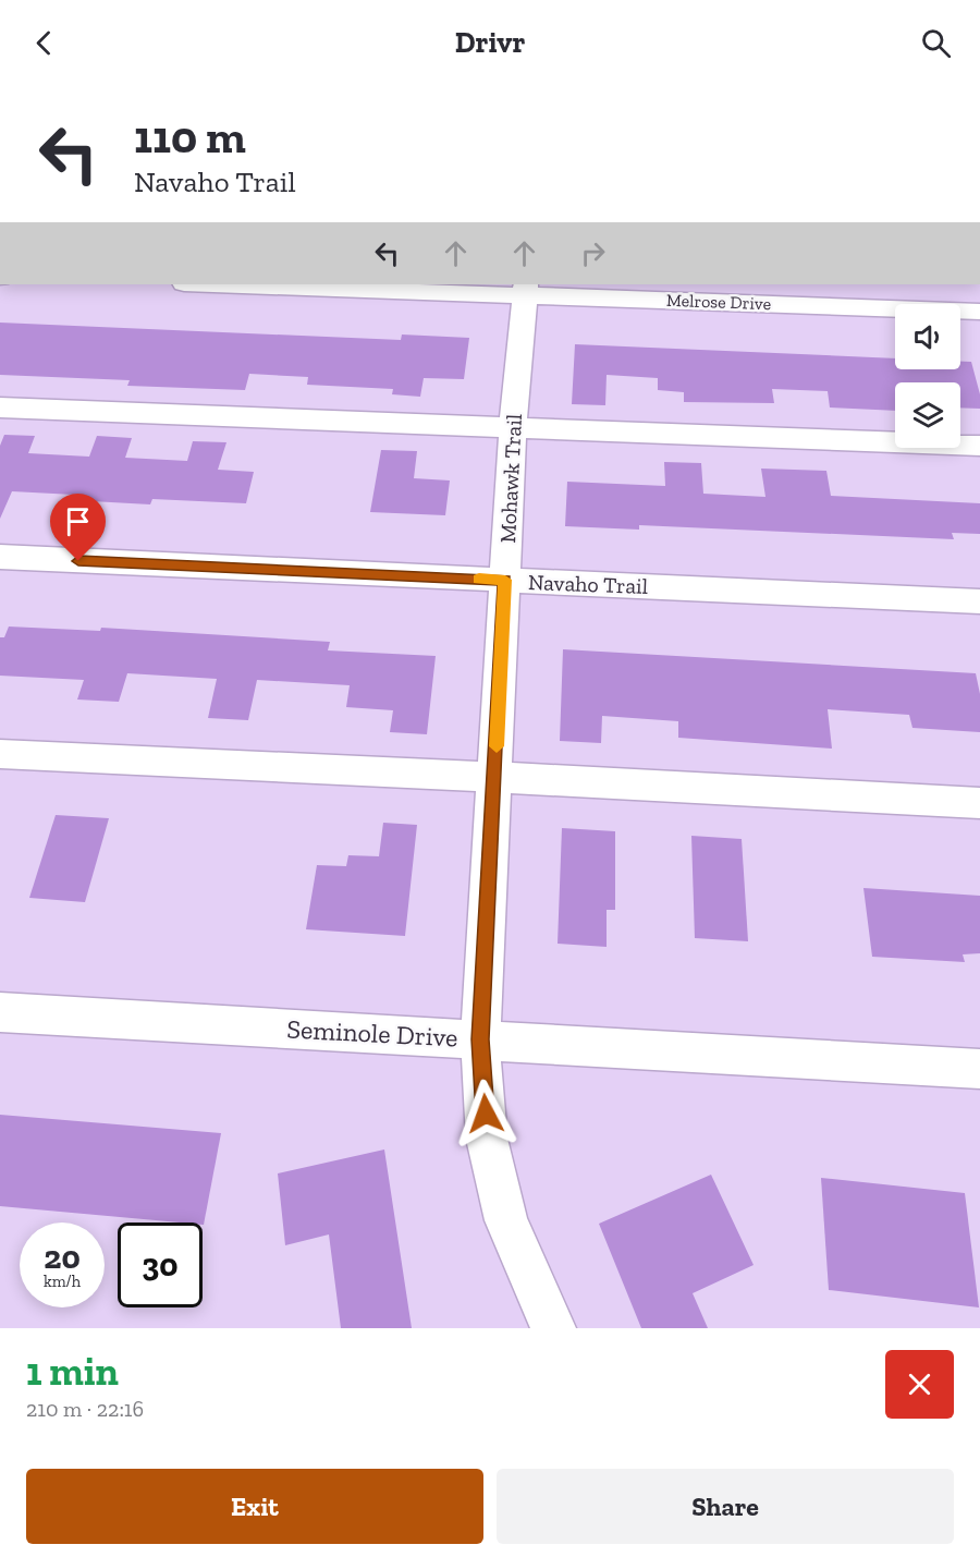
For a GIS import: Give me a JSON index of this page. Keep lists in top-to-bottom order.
{
  "streets": {
    "street": [
      "Melrose Drive",
      "Mohawk Trail",
      "Navaho Trail",
      "Seminole Drive"
    ]
  },
  "crossings": [
    ["Melrose Drive", "Mohawk Trail"],
    ["Mohawk Trail", "Navaho Trail"],
    ["Mohawk Trail", "Seminole Drive"]
  ],
  "page": {
    "header": "Drivr",
    "turn": ["110 m", "Navaho Trail"],
    "speed": "20 km/h",
    "limit": "30",
    "heading": ["1 min", "210 m · 22:16"],
    "buttons": ["Exit", "Share"]
  }
}
